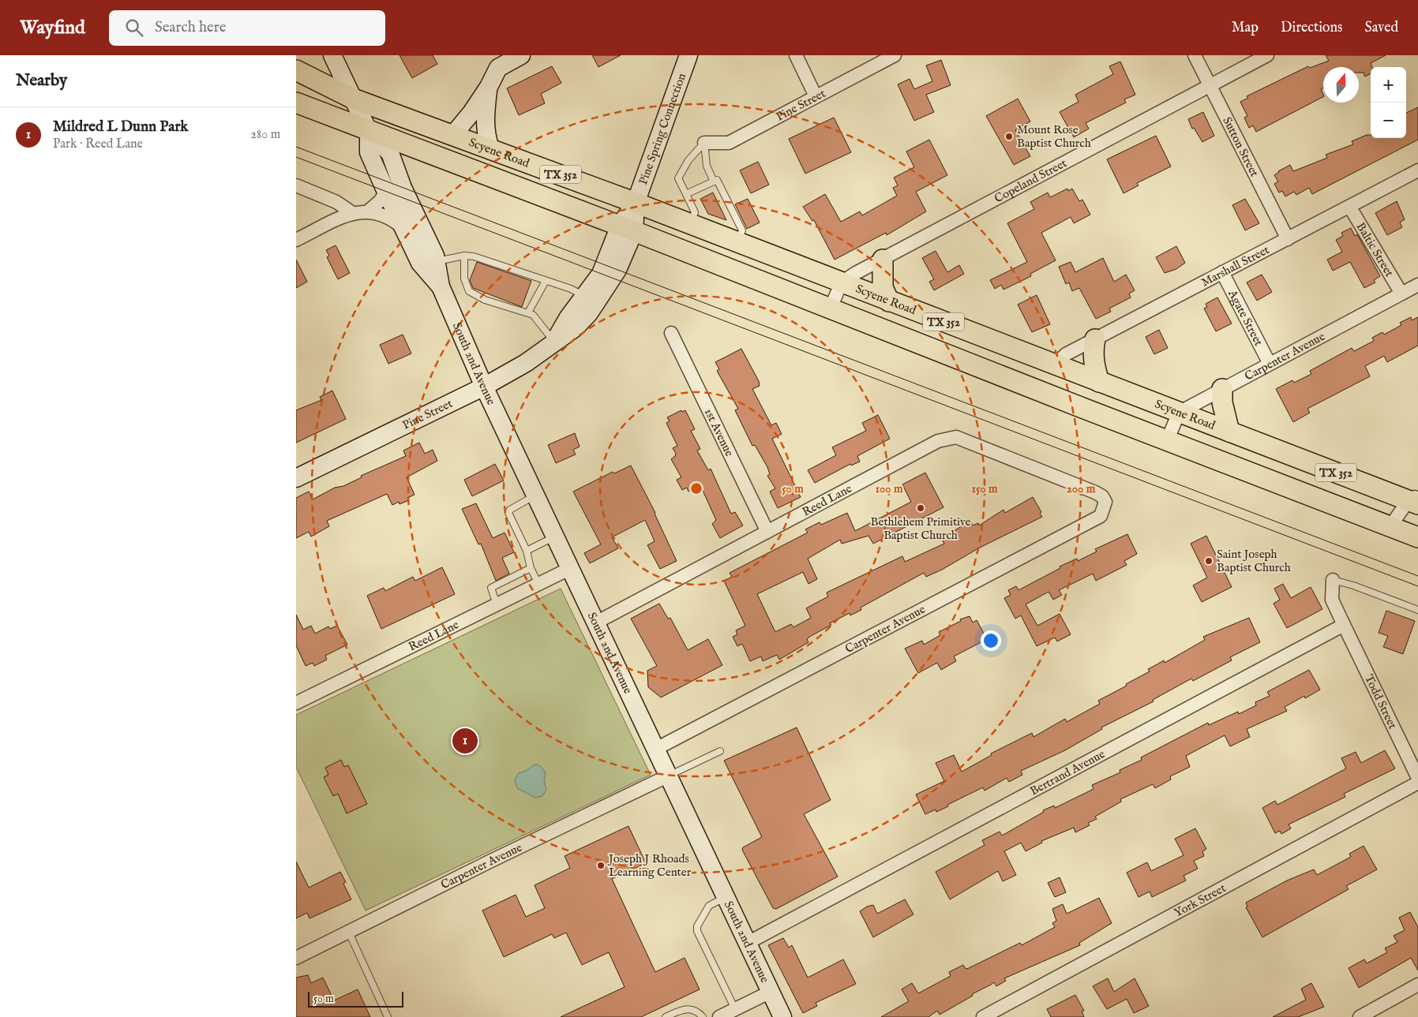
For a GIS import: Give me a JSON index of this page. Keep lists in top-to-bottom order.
{
  "streets": {
    "main road": [
      "Pine Street",
      "Pine Spring Connection",
      "Scyene Road",
      "TX 352",
      "South 2nd Avenue"
    ],
    "street": [
      "Sutton Street",
      "Copeland Street",
      "Baltic Street",
      "Marshall Street",
      "Agate Street",
      "Carpenter Avenue",
      "1st Avenue",
      "Reed Lane",
      "Todd Street",
      "Bertrand Avenue",
      "York Street"
    ]
  },
  "crossings": [
    ["Pine Street", "Pine Spring Connection"],
    ["Pine Street", "TX 352"],
    ["Pine Street", "South 2nd Avenue"],
    ["Pine Spring Connection", "Scyene Road"],
    ["Pine Spring Connection", "TX 352"],
    ["Sutton Street", "Copeland Street"],
    ["Sutton Street", "Marshall Street"],
    ["Scyene Road", "TX 352"],
    ["Scyene Road", "Copeland Street"],
    ["Scyene Road", "Marshall Street"],
    ["Scyene Road", "Carpenter Avenue"],
    ["Scyene Road", "South 2nd Avenue"],
    ["TX 352", "South 2nd Avenue"],
    ["Baltic Street", "Marshall Street"],
    ["Baltic Street", "Carpenter Avenue"],
    ["Marshall Street", "Agate Street"],
    ["Agate Street", "Carpenter Avenue"],
    ["Carpenter Avenue", "South 2nd Avenue"],
    ["Carpenter Avenue", "Reed Lane"],
    ["South 2nd Avenue", "Reed Lane"],
    ["South 2nd Avenue", "Bertrand Avenue"],
    ["1st Avenue", "Reed Lane"],
    ["Todd Street", "Bertrand Avenue"]
  ],
  "places": [
    "Mount Rose Baptist Church",
    "Bethlehem Primitive Baptist Church",
    "Saint Joseph Baptist Church",
    "Joseph J Rhoads Learning Center"
  ],
  "scale_bar": "50 m",
  "north": "top",
  "page": {
    "header": "Wayfind",
    "search": "Search here",
    "nav": ["Map", "Directions", "Saved"],
    "heading": "Nearby",
    "map_buttons": ["+", "−"],
    "list": [
      {
        "mark": "1",
        "name": "Mildred L Dunn Park",
        "note": "Park · Reed Lane",
        "value": "280 m"
      }
    ],
    "pins": "1",
    "scale": "50 m"
  },
  "rings": [
    "50 m",
    "100 m",
    "150 m",
    "200 m"
  ]
}
